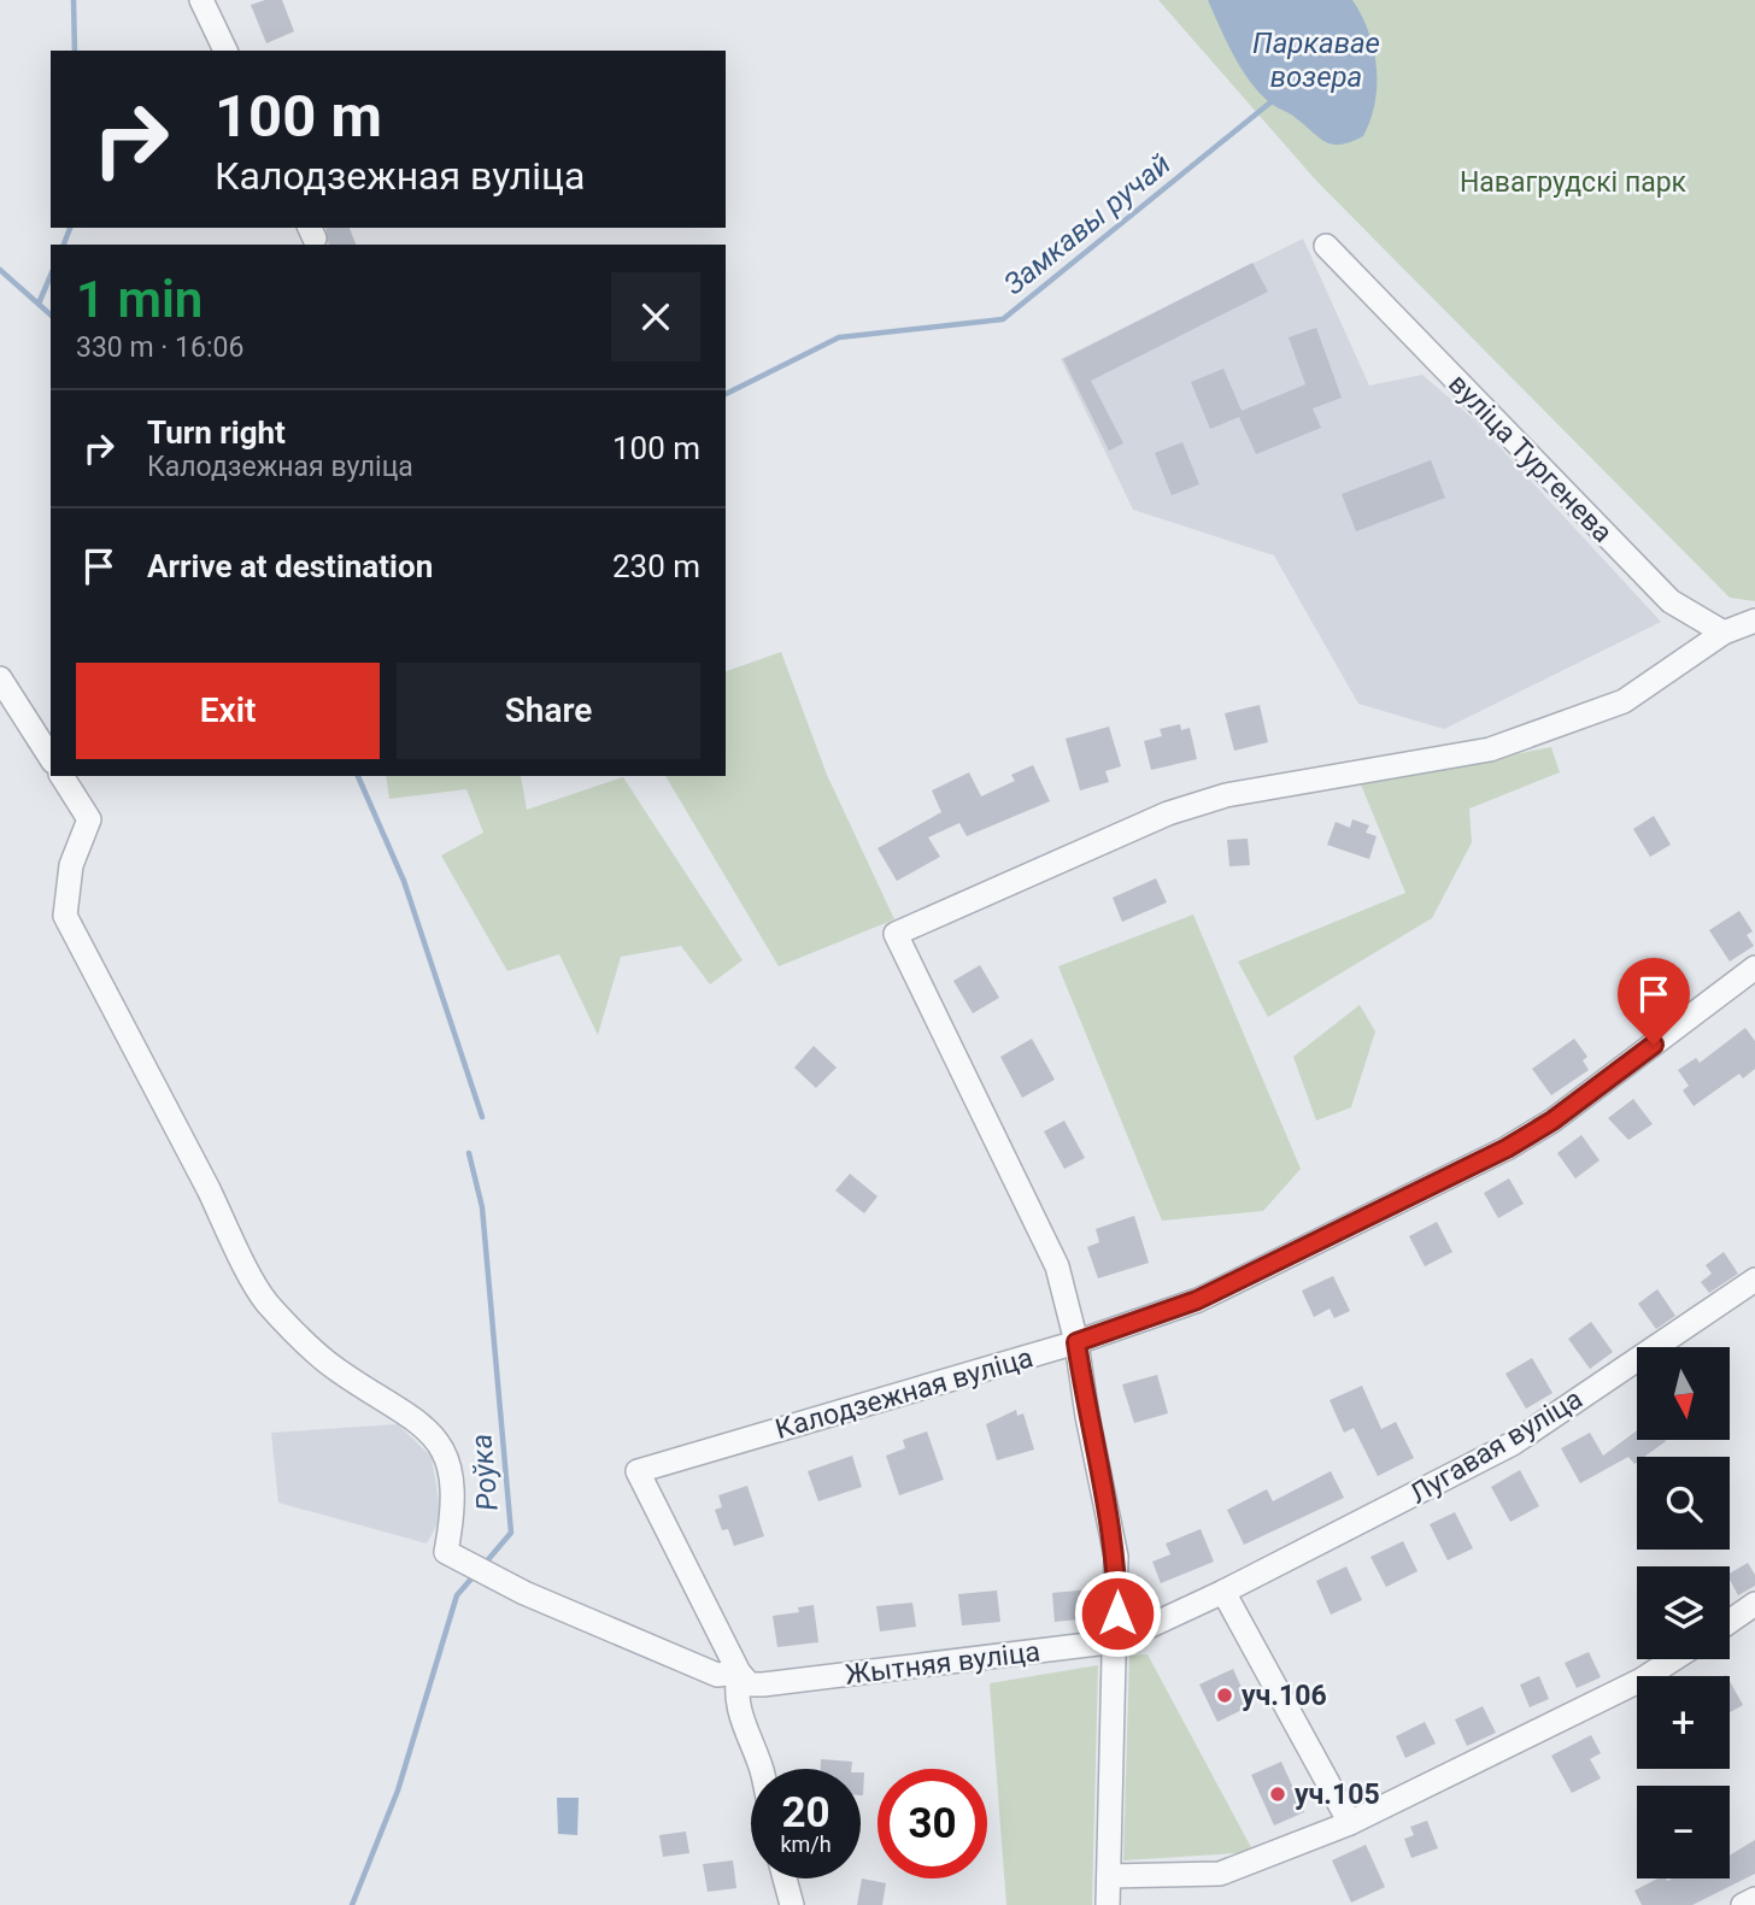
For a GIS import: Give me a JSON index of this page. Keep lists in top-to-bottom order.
{
  "streets": {
    "street": [
      "вуліца Тургенева",
      "Калодзежная вуліца",
      "Лугавая вуліца",
      "Жытняя вуліца"
    ]
  },
  "crossings": [
    ["Калодзежная вуліца", "Жытняя вуліца"],
    ["Лугавая вуліца", "Жытняя вуліца"]
  ],
  "water": ["Паркавае возера", "Замкавы ручай", "Роўка"],
  "parks": ["Навагрудскі парк"],
  "places": ["уч.106", "уч.105"],
  "north": "bottom",
  "page": {
    "turn": ["100 m", "Калодзежная вуліца"],
    "heading": ["1 min", "330 m · 16:06"],
    "list": [
      {
        "name": "Turn right",
        "note": "Калодзежная вуліца",
        "value": "100 m"
      },
      {
        "name": "Arrive at destination",
        "value": "230 m"
      }
    ],
    "buttons": ["Exit", "Share"],
    "map_buttons": ["+", "−"],
    "speed": "20 km/h",
    "limit": "30"
  }
}
